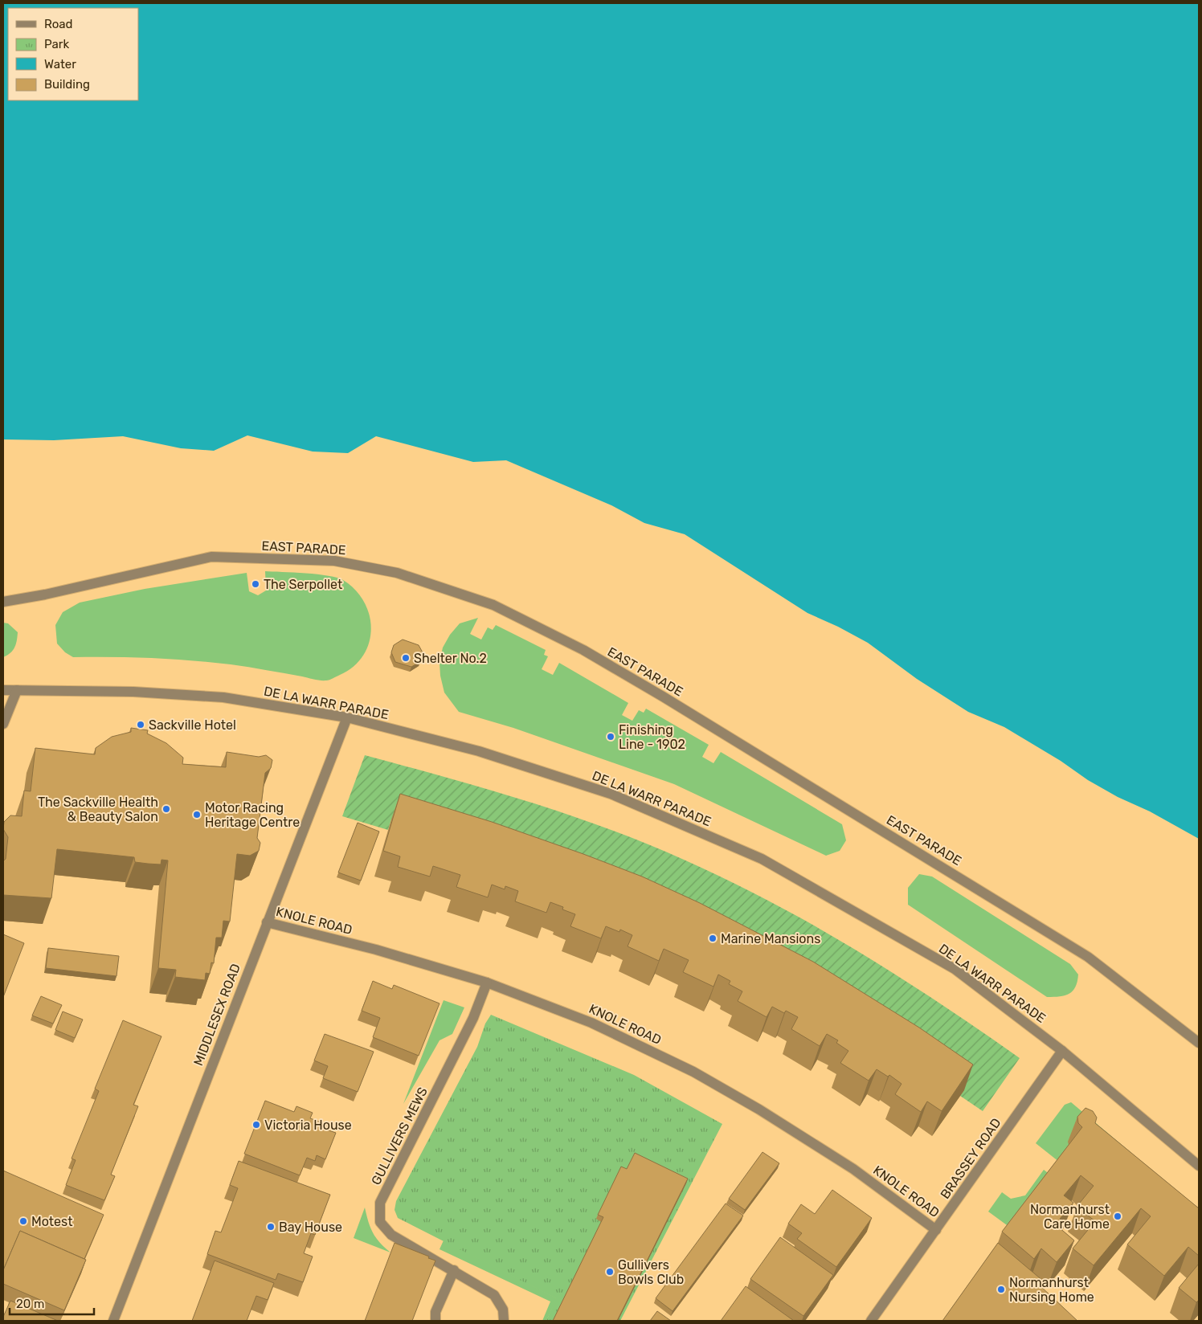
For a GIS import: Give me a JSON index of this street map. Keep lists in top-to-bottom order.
{
  "streets": {
    "street": [
      "EAST PARADE",
      "DE LA WARR PARADE",
      "KNOLE ROAD",
      "MIDDLESEX ROAD",
      "GULLIVERS MEWS",
      "BRASSEY ROAD"
    ]
  },
  "crossings": [
    ["DE LA WARR PARADE", "MIDDLESEX ROAD"],
    ["DE LA WARR PARADE", "BRASSEY ROAD"],
    ["KNOLE ROAD", "MIDDLESEX ROAD"],
    ["KNOLE ROAD", "GULLIVERS MEWS"],
    ["KNOLE ROAD", "BRASSEY ROAD"]
  ],
  "places": [
    "The Serpollet",
    "Shelter No.2",
    "Sackville Hotel",
    "Finishing Line - 1902",
    "The Sackville Health & Beauty Salon",
    "Motor Racing Heritage Centre",
    "Marine Mansions",
    "Victoria House",
    "Normanhurst Care Home",
    "Motest",
    "Bay House",
    "Gullivers Bowls Club",
    "Normanhurst Nursing Home"
  ],
  "legend": [
    "Road",
    "Park",
    "Water",
    "Building"
  ],
  "scale_bar": "20 m"
}
